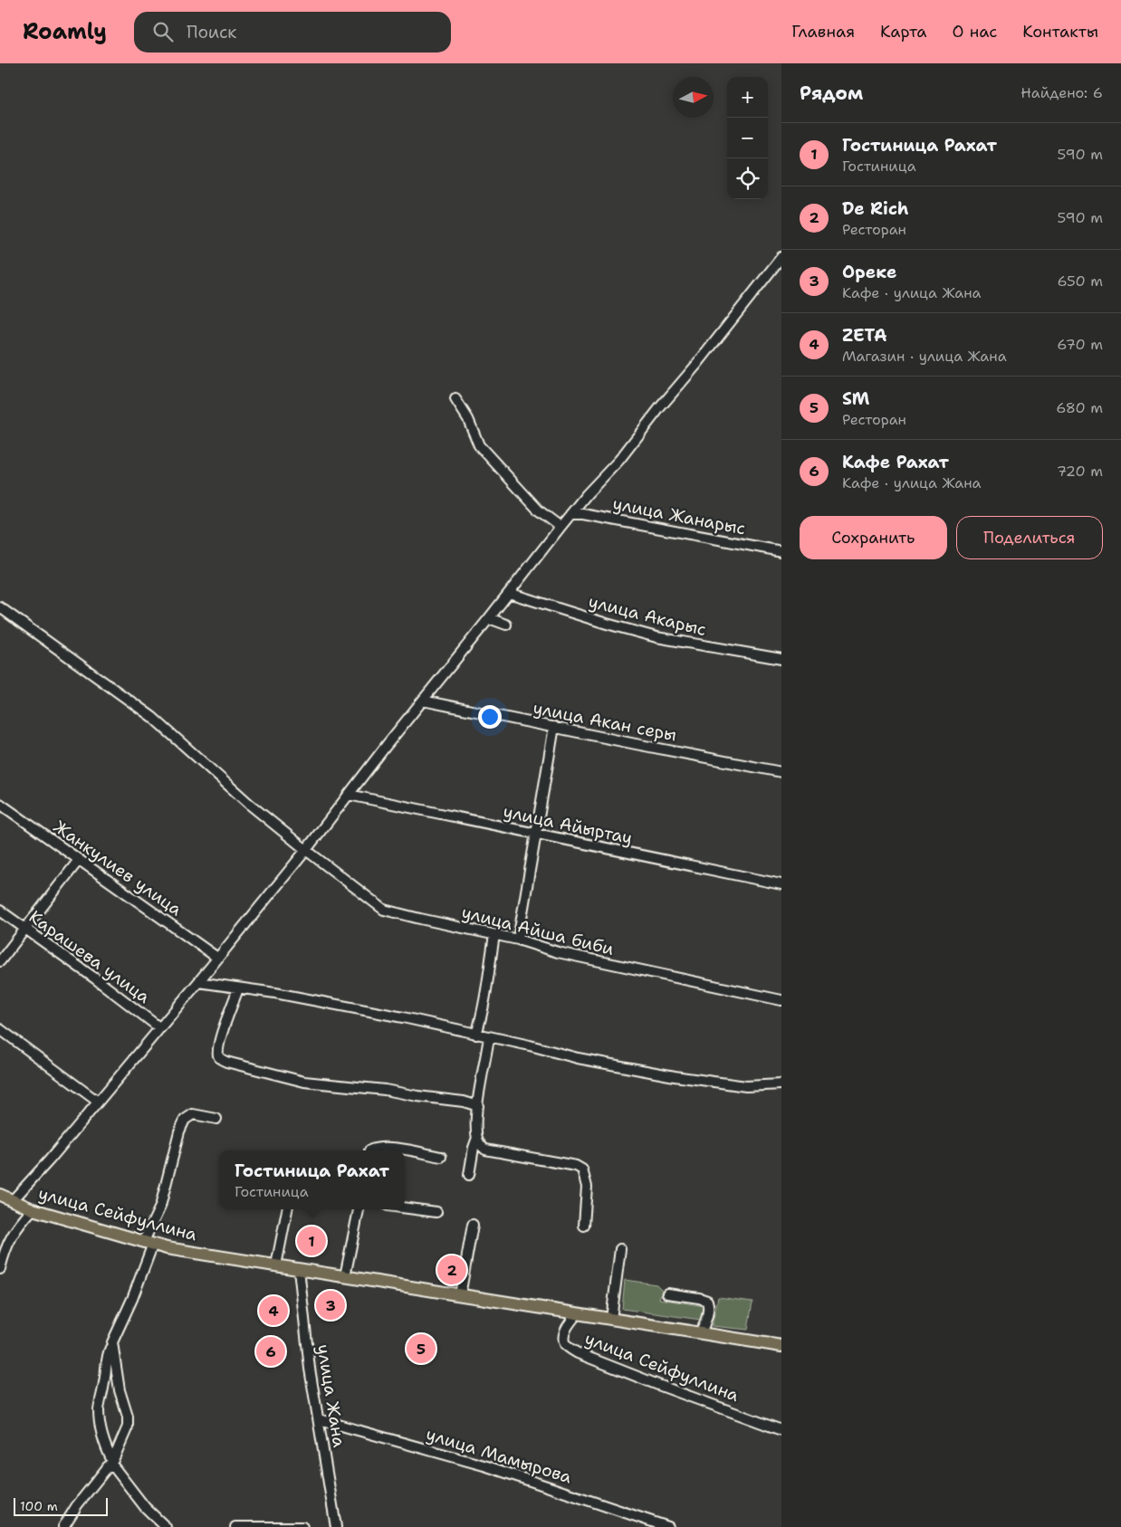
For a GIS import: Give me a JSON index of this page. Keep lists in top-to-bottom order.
{
  "streets": {
    "main road": ["улица Сейфуллина"],
    "street": [
      "улица Жанарыс",
      "улица Акарыс",
      "улица Акан серы",
      "улица Айыртау",
      "Жанкулиев улица",
      "улица Айша биби",
      "Карашева улица",
      "улица Жана",
      "улица Мамырова"
    ]
  },
  "crossings": [
    ["улица Сейфуллина", "улица Жана"],
    ["улица Жана", "улица Мамырова"]
  ],
  "scale_bar": "100 m",
  "north": "right",
  "page": {
    "header": "Roamly",
    "search": "Поиск",
    "nav": [
      "Главная",
      "Карта",
      "О нас",
      "Контакты"
    ],
    "heading": ["Рядом", "Найдено: 6"],
    "map_buttons": ["+", "−"],
    "list": [
      {
        "mark": "1",
        "name": "Гостиница Рахат",
        "note": "Гостиница",
        "value": "590 m"
      },
      {
        "mark": "2",
        "name": "De Rich",
        "note": "Ресторан",
        "value": "590 m"
      },
      {
        "mark": "3",
        "name": "Ореке",
        "note": "Кафе · улица Жана",
        "value": "650 m"
      },
      {
        "mark": "4",
        "name": "ZETA",
        "note": "Магазин · улица Жана",
        "value": "670 m"
      },
      {
        "mark": "5",
        "name": "SM",
        "note": "Ресторан",
        "value": "680 m"
      },
      {
        "mark": "6",
        "name": "Кафе Рахат",
        "note": "Кафе · улица Жана",
        "value": "720 m"
      }
    ],
    "buttons": ["Сохранить", "Поделиться"],
    "popup": ["Гостиница Рахат", "Гостиница"],
    "pins": [
      "1",
      "2",
      "3",
      "4",
      "5",
      "6"
    ],
    "scale": "100 m"
  }
}
